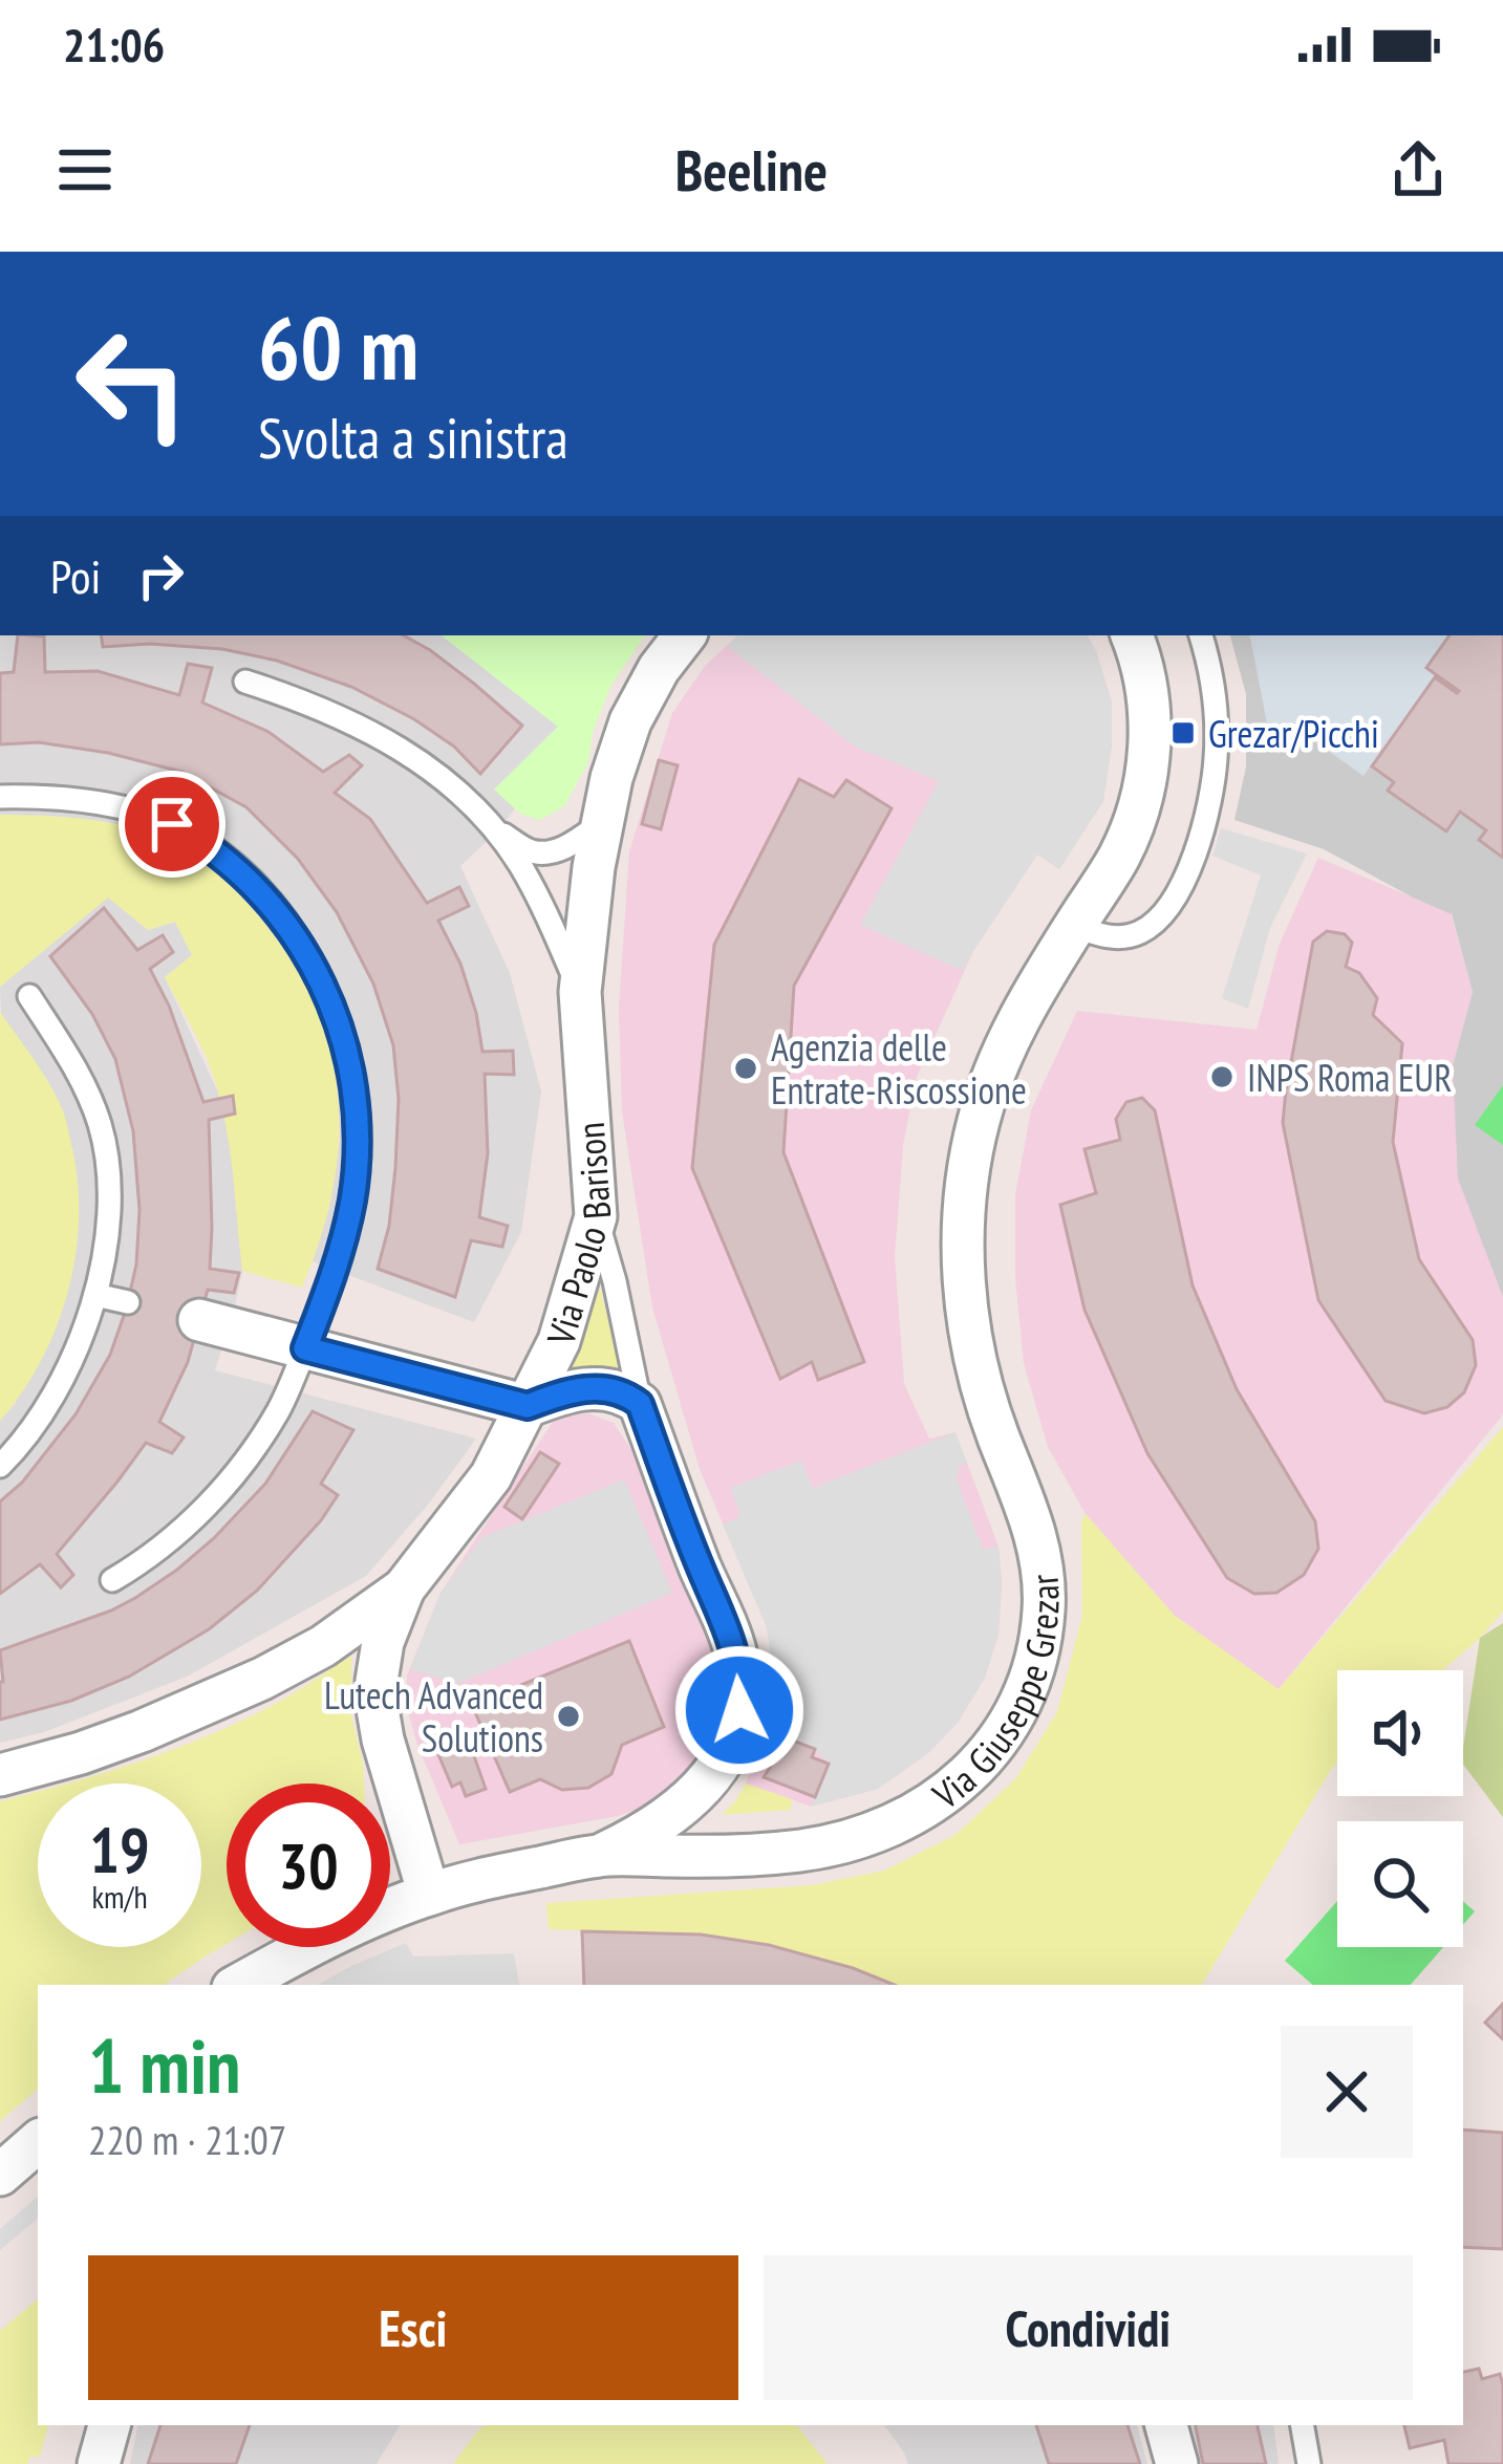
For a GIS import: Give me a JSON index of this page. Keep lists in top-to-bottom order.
{
  "streets": {
    "street": ["Via Paolo Barison", "Via Giuseppe Grezar"]
  },
  "places": {
    "transit": ["Grezar/Picchi"],
    "other": ["Agenzia delle Entrate-Riscossione", "INPS Roma EUR", "Lutech Advanced Solutions"]
  },
  "page": {
    "status": "21:06",
    "header": "Beeline",
    "turn": ["60 m", "Svolta a sinistra"],
    "then": "Poi",
    "speed": "19 km/h",
    "limit": "30",
    "heading": ["1 min", "220 m · 21:07"],
    "buttons": ["Esci", "Condividi"]
  }
}
